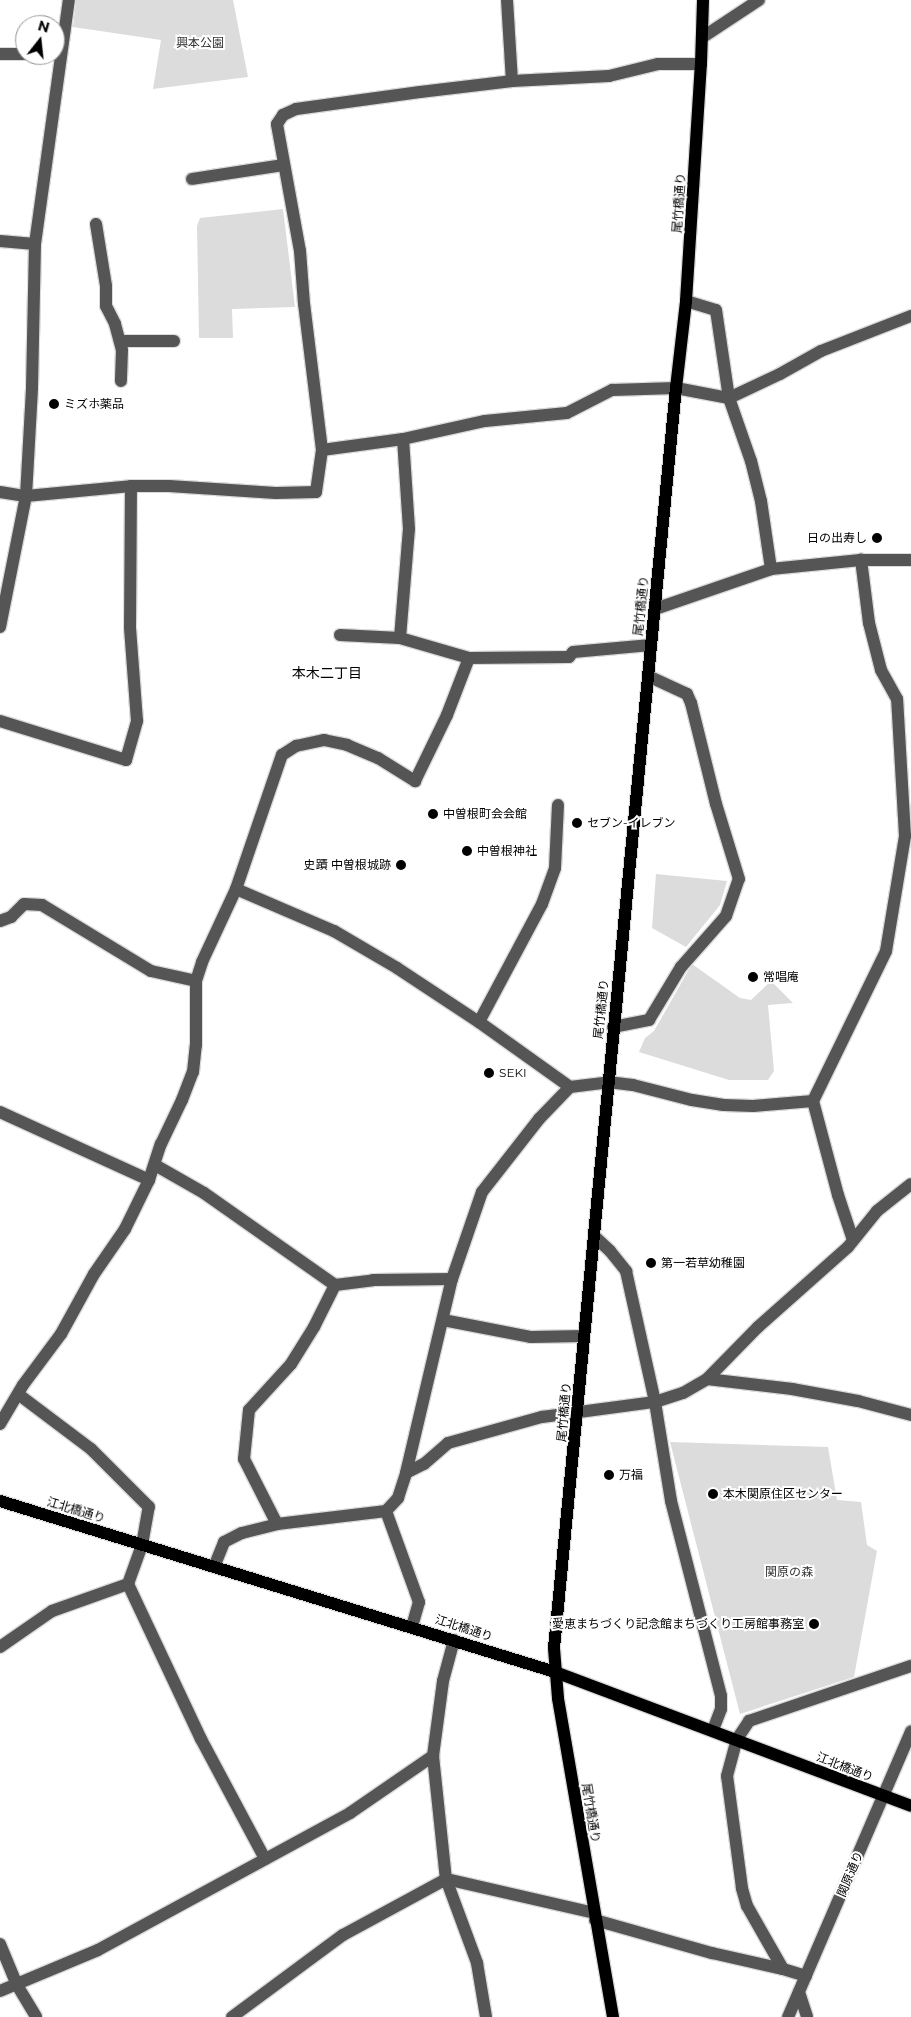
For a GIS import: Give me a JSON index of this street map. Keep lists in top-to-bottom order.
{
  "streets": {
    "main road": ["尾竹橋通り", "江北橋通り"],
    "street": ["関原通り"]
  },
  "crossings": [
    ["尾竹橋通り", "江北橋通り"],
    ["江北橋通り", "関原通り"]
  ],
  "districts": ["本木二丁目"],
  "parks": ["興本公園", "関原の森"],
  "places": [
    "ミズホ薬品",
    "日の出寿し",
    "中曽根町会会館",
    "セブン-イレブン",
    "中曽根神社",
    "史蹟 中曽根城跡",
    "常唱庵",
    "SEKI",
    "第一若草幼稚園",
    "万福",
    "本木関原住区センター",
    "愛恵まちづくり記念館まちづくり工房館事務室"
  ],
  "north": "top"
}
